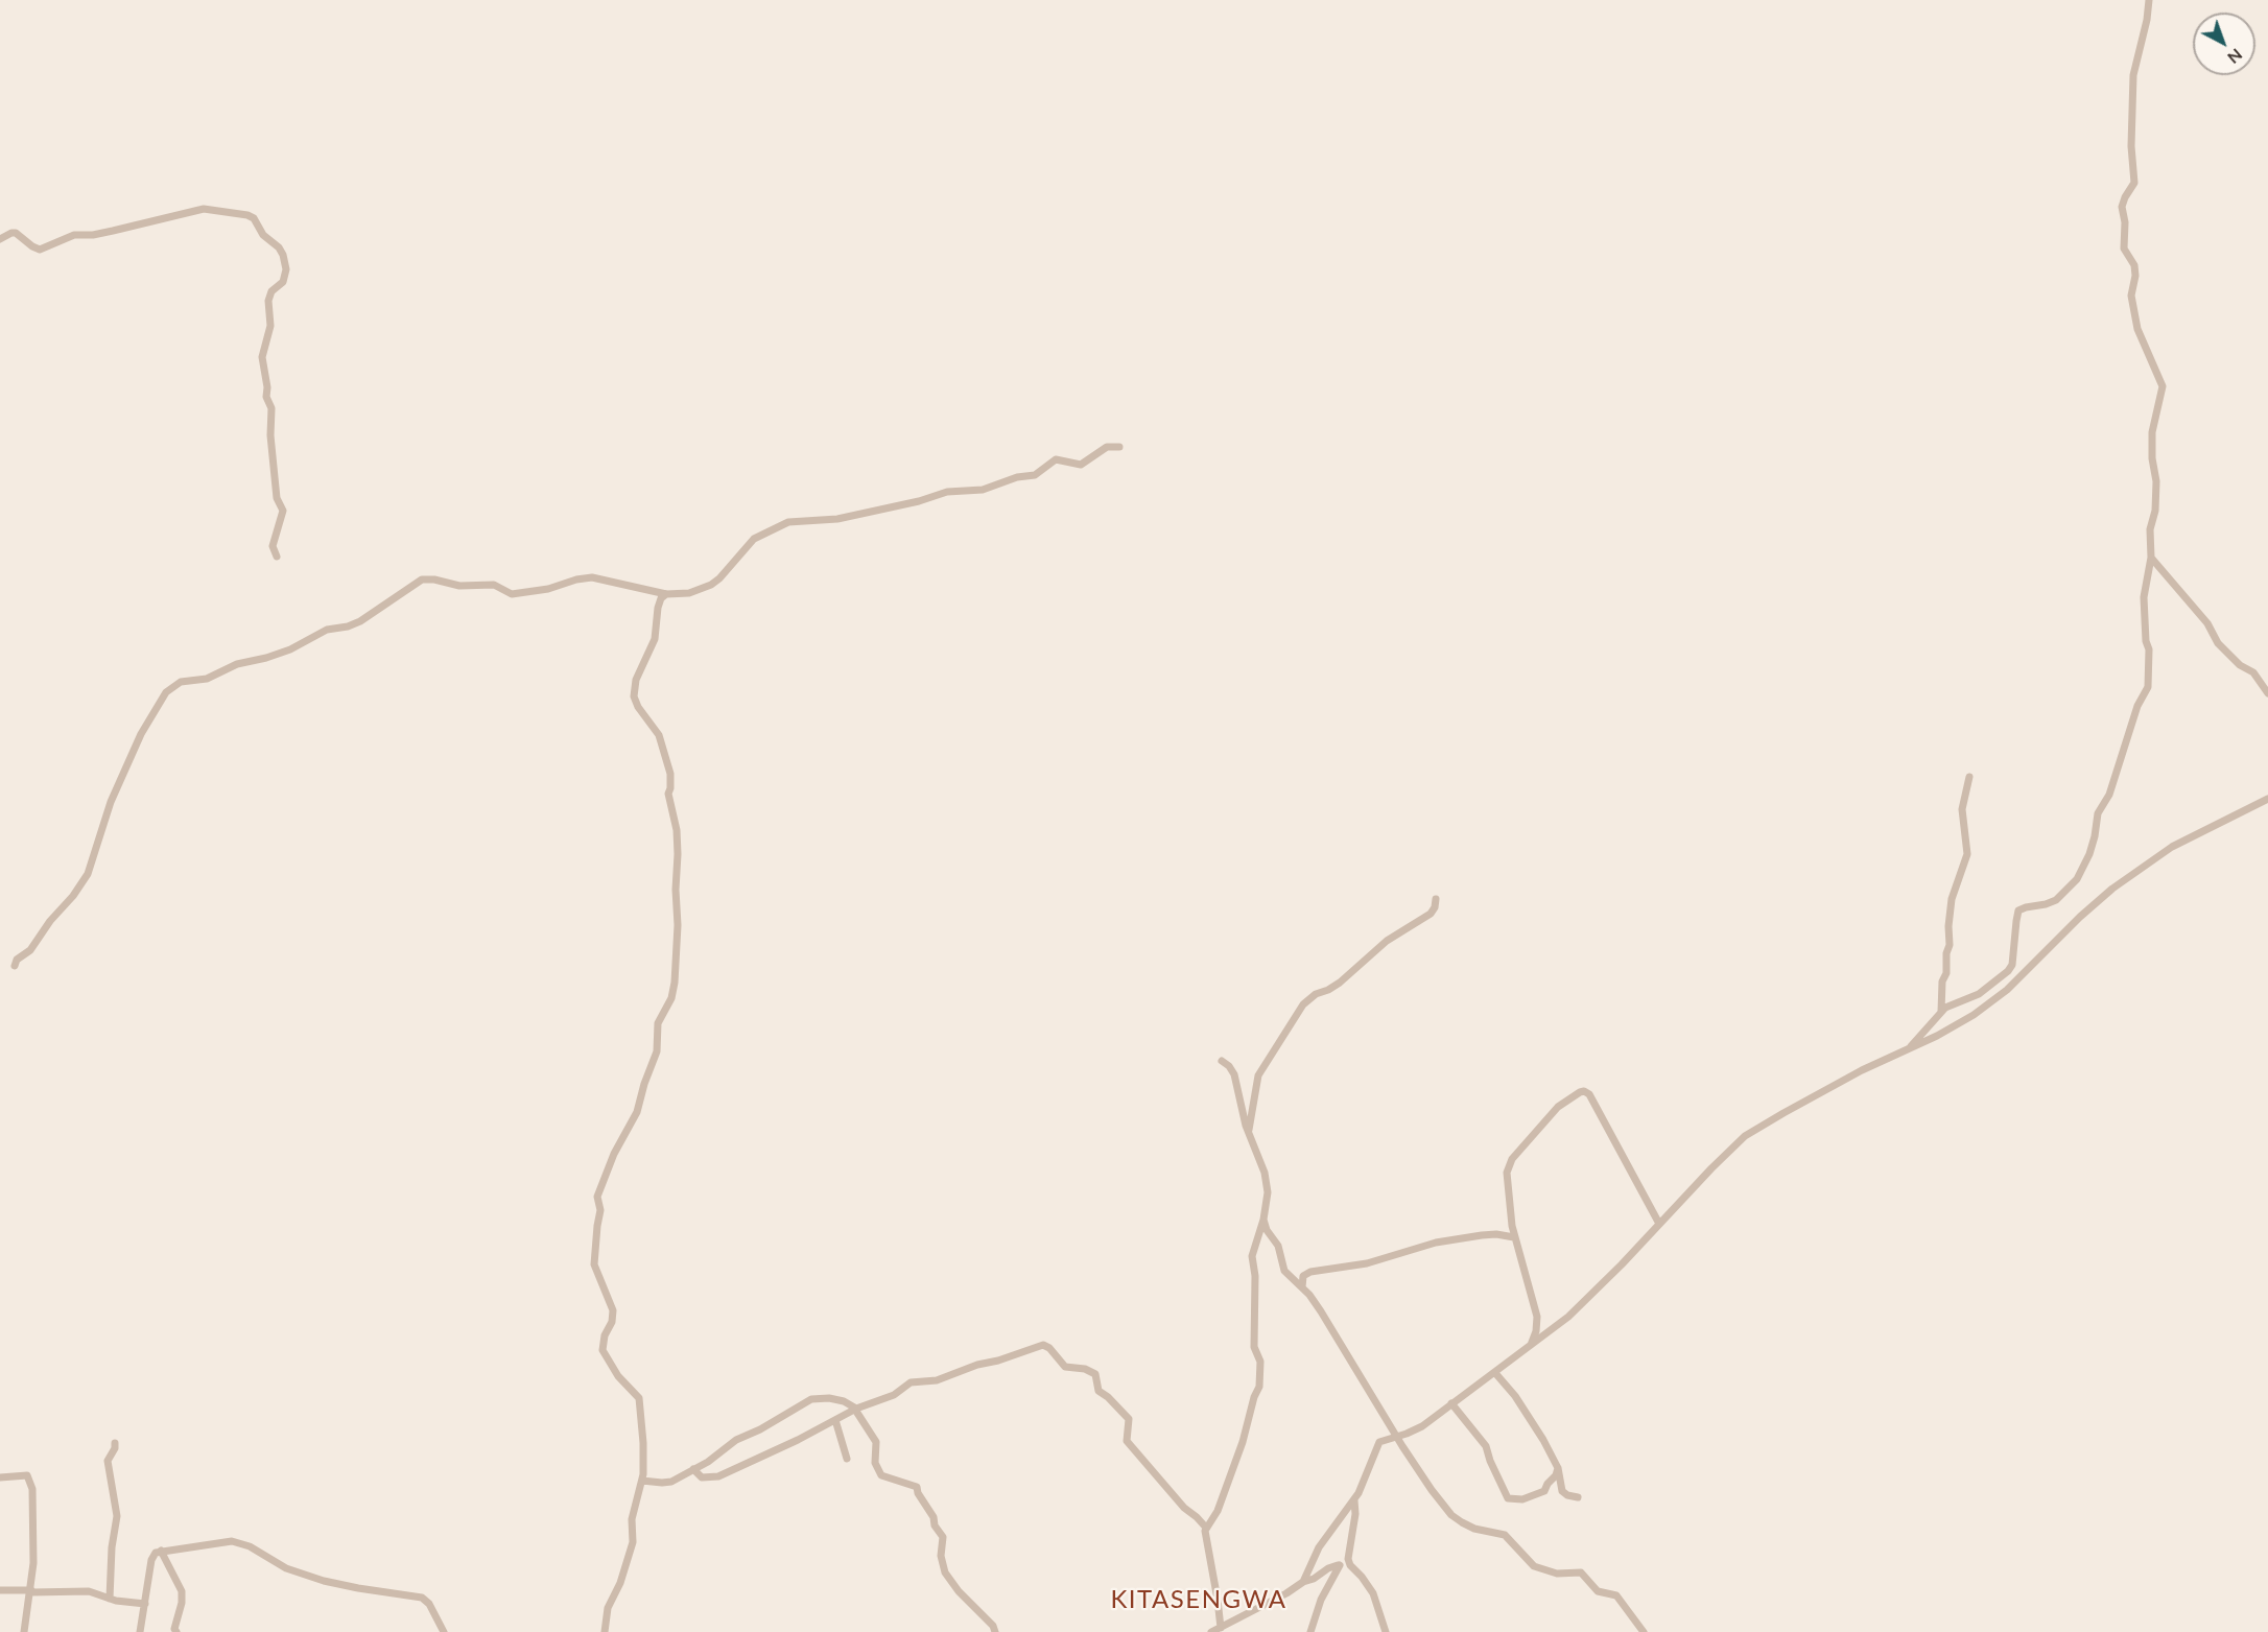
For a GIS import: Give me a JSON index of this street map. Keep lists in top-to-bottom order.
{
  "districts": ["KITASENGWA"],
  "north": "bottom right"
}
